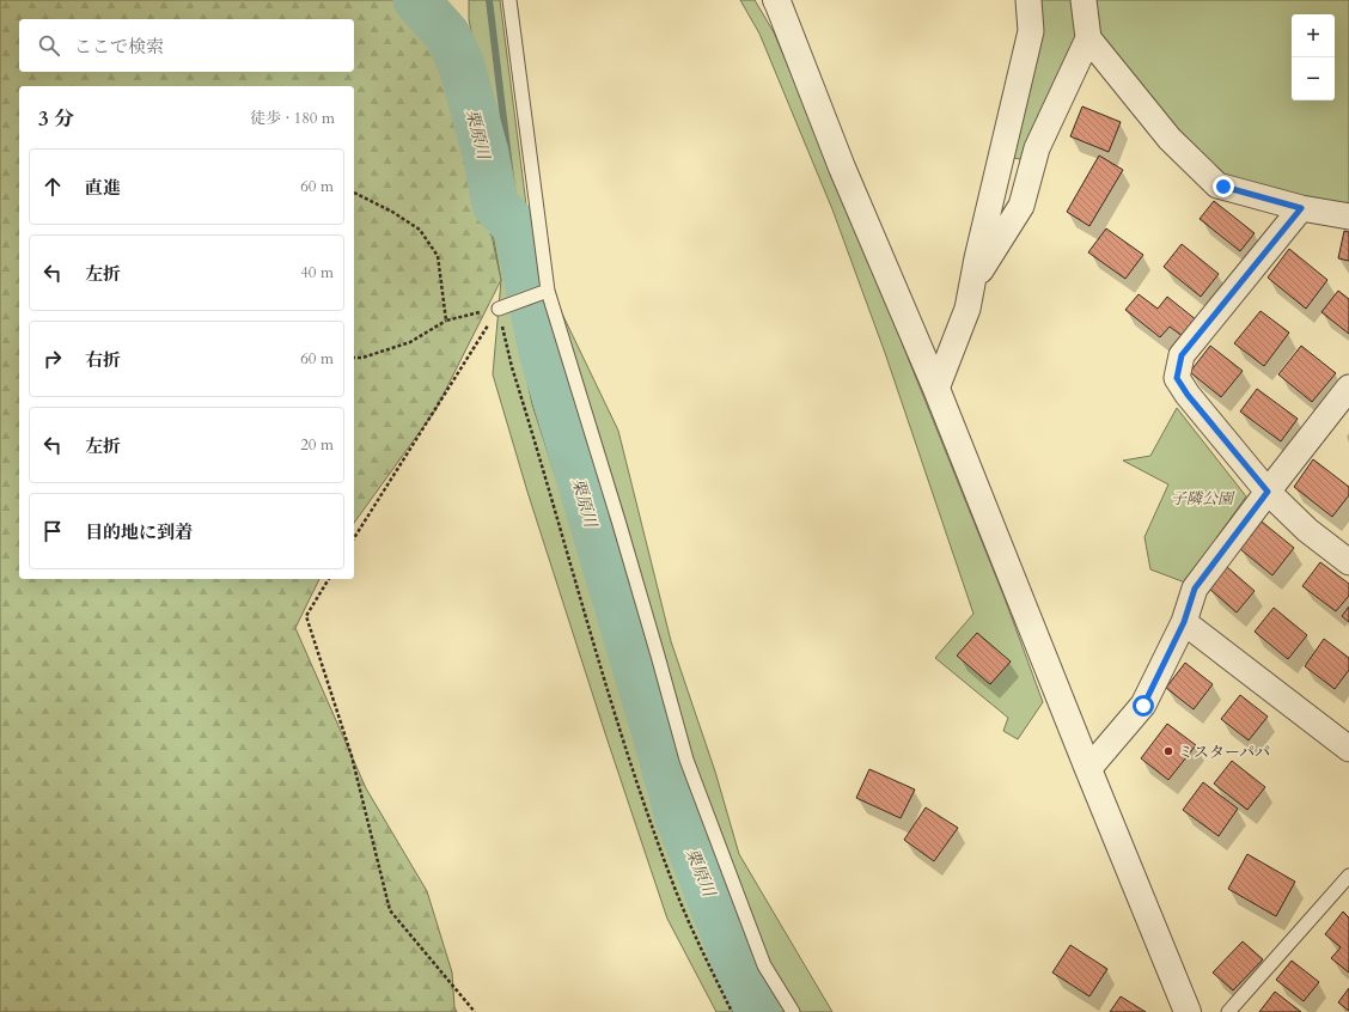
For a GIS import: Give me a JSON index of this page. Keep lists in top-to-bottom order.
{
  "water": ["栗原川"],
  "parks": ["子隣公園"],
  "places": ["ミスターパパ"],
  "page": {
    "map_buttons": ["+", "−"],
    "search": "ここで検索",
    "heading": ["3 分", "徒歩 · 180 m"],
    "list": [
      ["直進", "60 m"],
      ["左折", "40 m"],
      ["右折", "60 m"],
      ["左折", "20 m"],
      "目的地に到着"
    ]
  }
}
